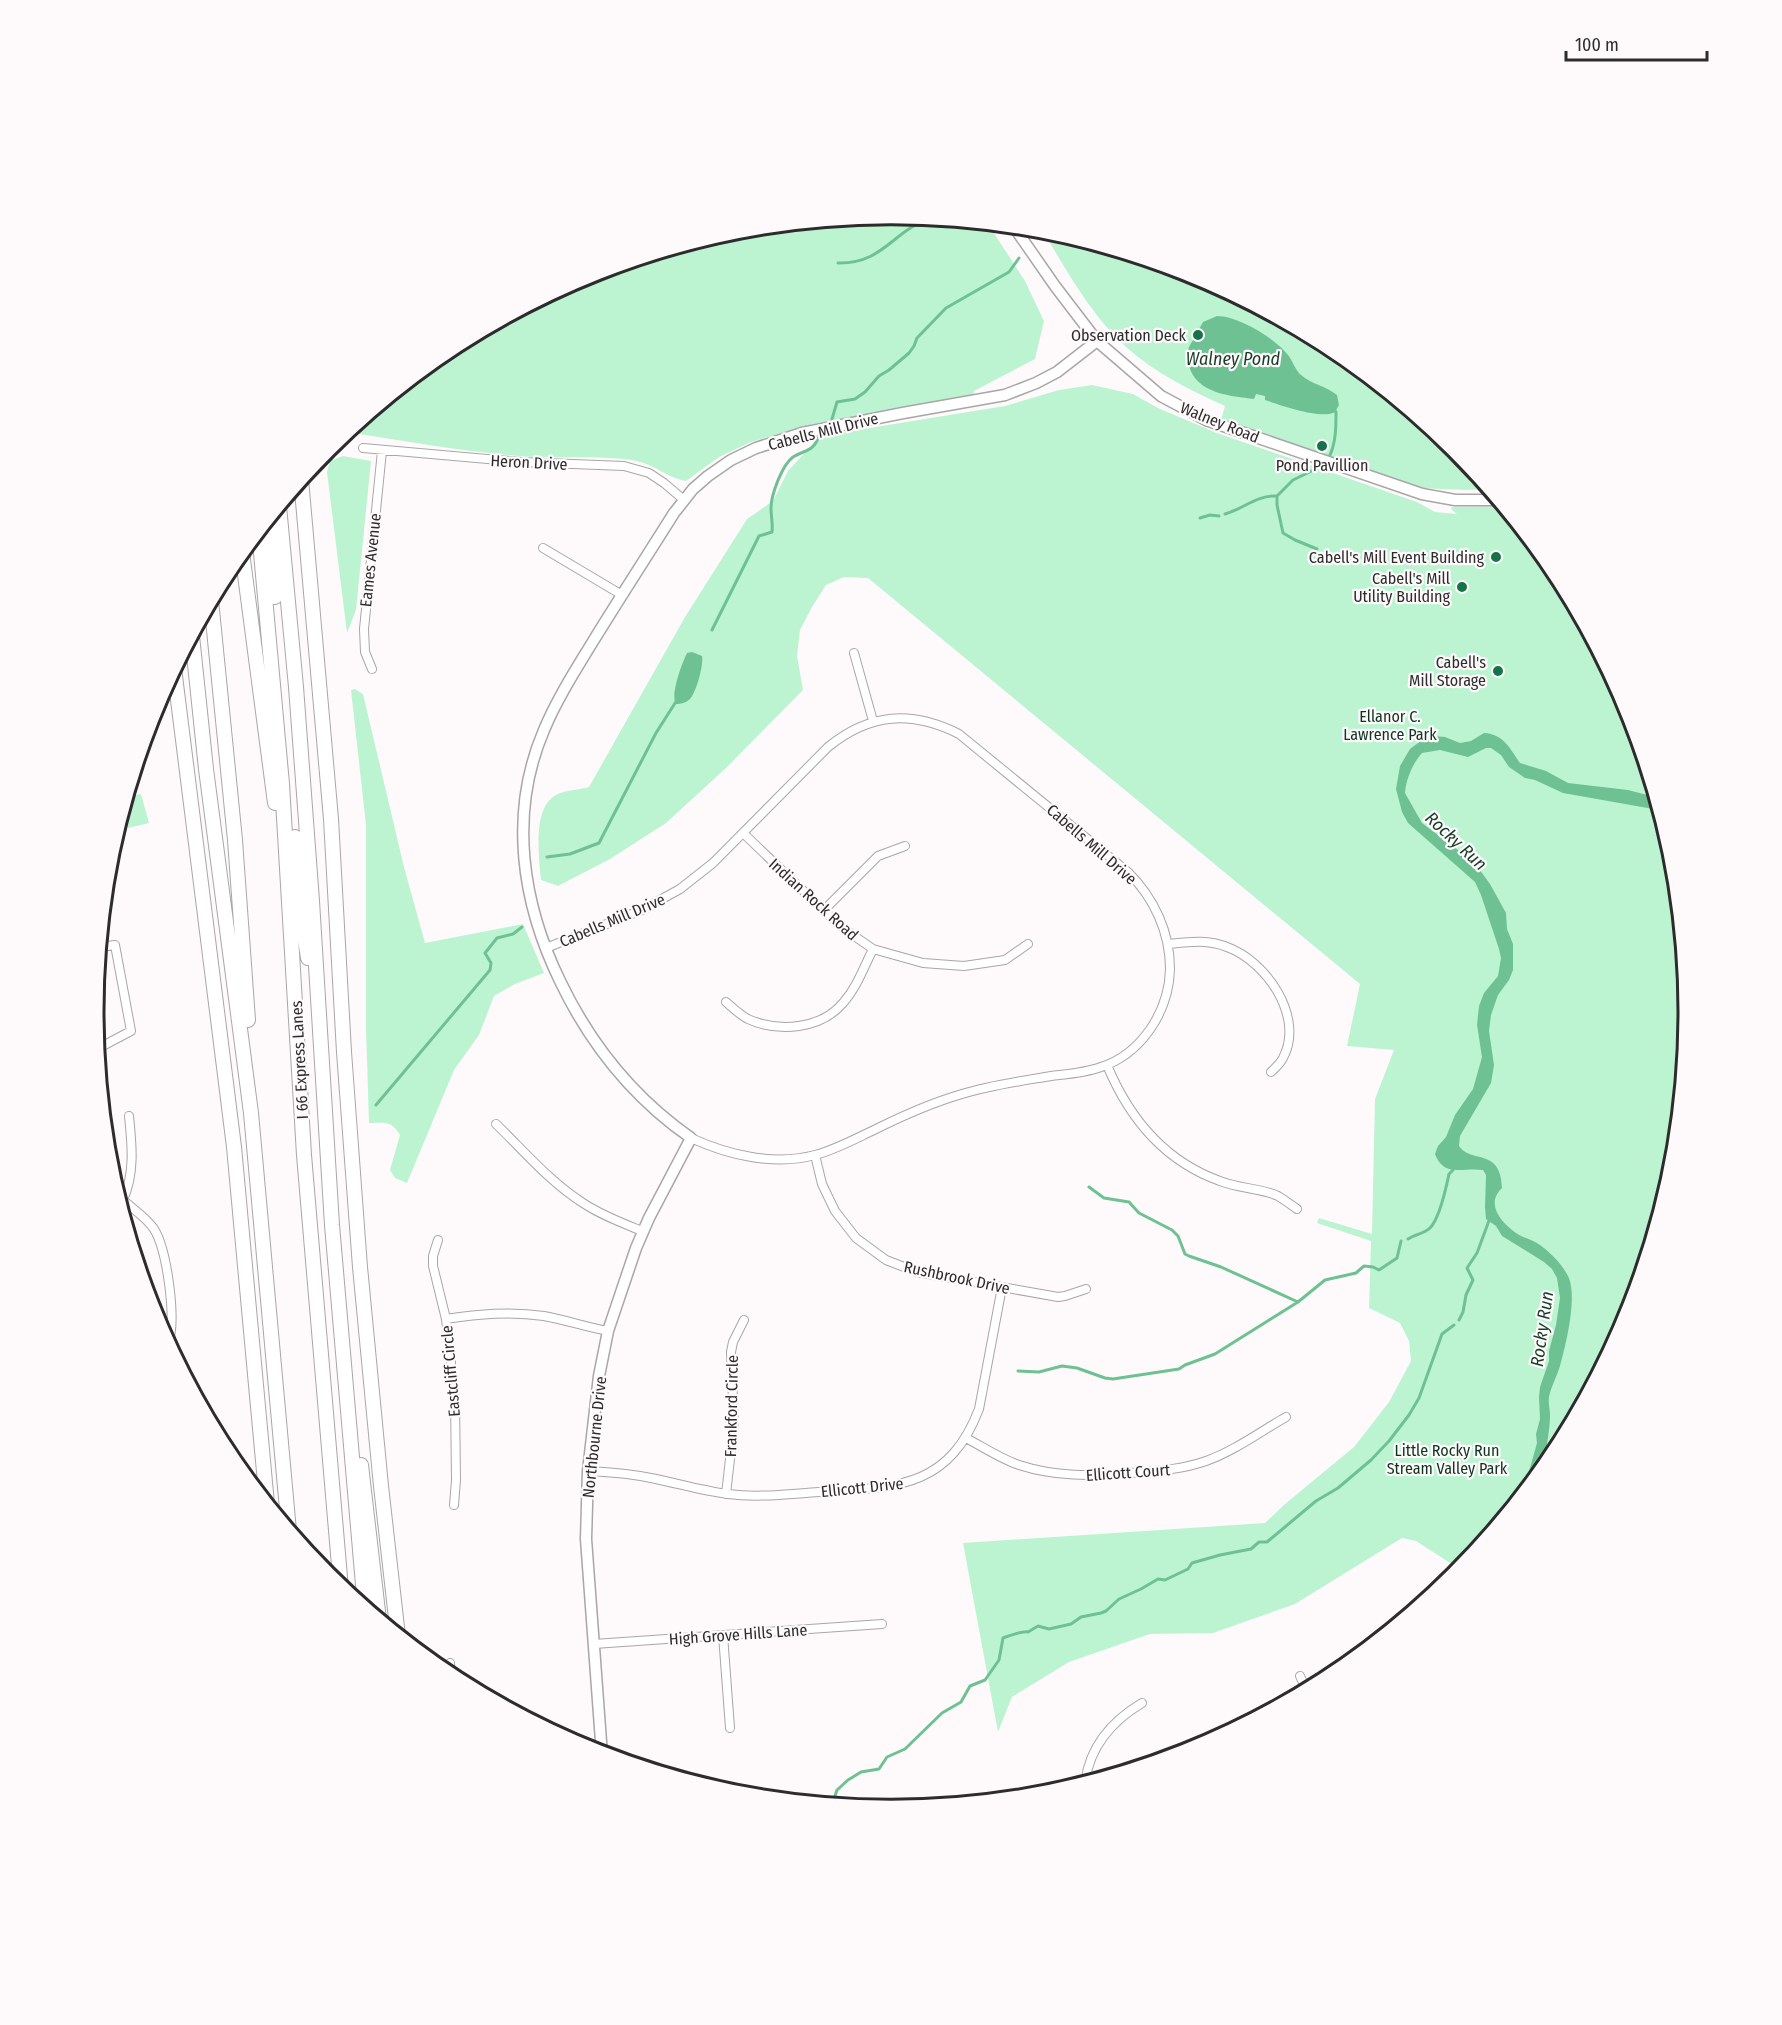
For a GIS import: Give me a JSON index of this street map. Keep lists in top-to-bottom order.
{
  "streets": {
    "highway": ["I 66 Express Lanes"],
    "street": [
      "Walney Road",
      "Cabells Mill Drive",
      "Heron Drive",
      "Eames Avenue",
      "Indian Rock Road",
      "Rushbrook Drive",
      "Eastcliff Circle",
      "Frankford Circle",
      "Northbourne Drive",
      "Ellicott Court",
      "Ellicott Drive",
      "High Grove Hills Lane"
    ]
  },
  "crossings": [
    ["Walney Road", "Cabells Mill Drive"],
    ["Cabells Mill Drive", "Heron Drive"],
    ["Cabells Mill Drive", "Indian Rock Road"],
    ["Cabells Mill Drive", "Rushbrook Drive"],
    ["Cabells Mill Drive", "Northbourne Drive"],
    ["Heron Drive", "Eames Avenue"],
    ["Rushbrook Drive", "Ellicott Drive"],
    ["Frankford Circle", "Ellicott Drive"],
    ["Northbourne Drive", "Ellicott Drive"],
    ["Northbourne Drive", "High Grove Hills Lane"],
    ["Ellicott Court", "Ellicott Drive"]
  ],
  "water": ["Walney Pond", "Rocky Run"],
  "parks": ["Ellanor C. Lawrence Park", "Little Rocky Run Stream Valley Park"],
  "places": [
    "Observation Deck",
    "Pond Pavillion",
    "Cabell's Mill Event Building",
    "Cabell's Mill Utility Building",
    "Cabell's Mill Storage"
  ],
  "scale_bar": "100 m"
}
